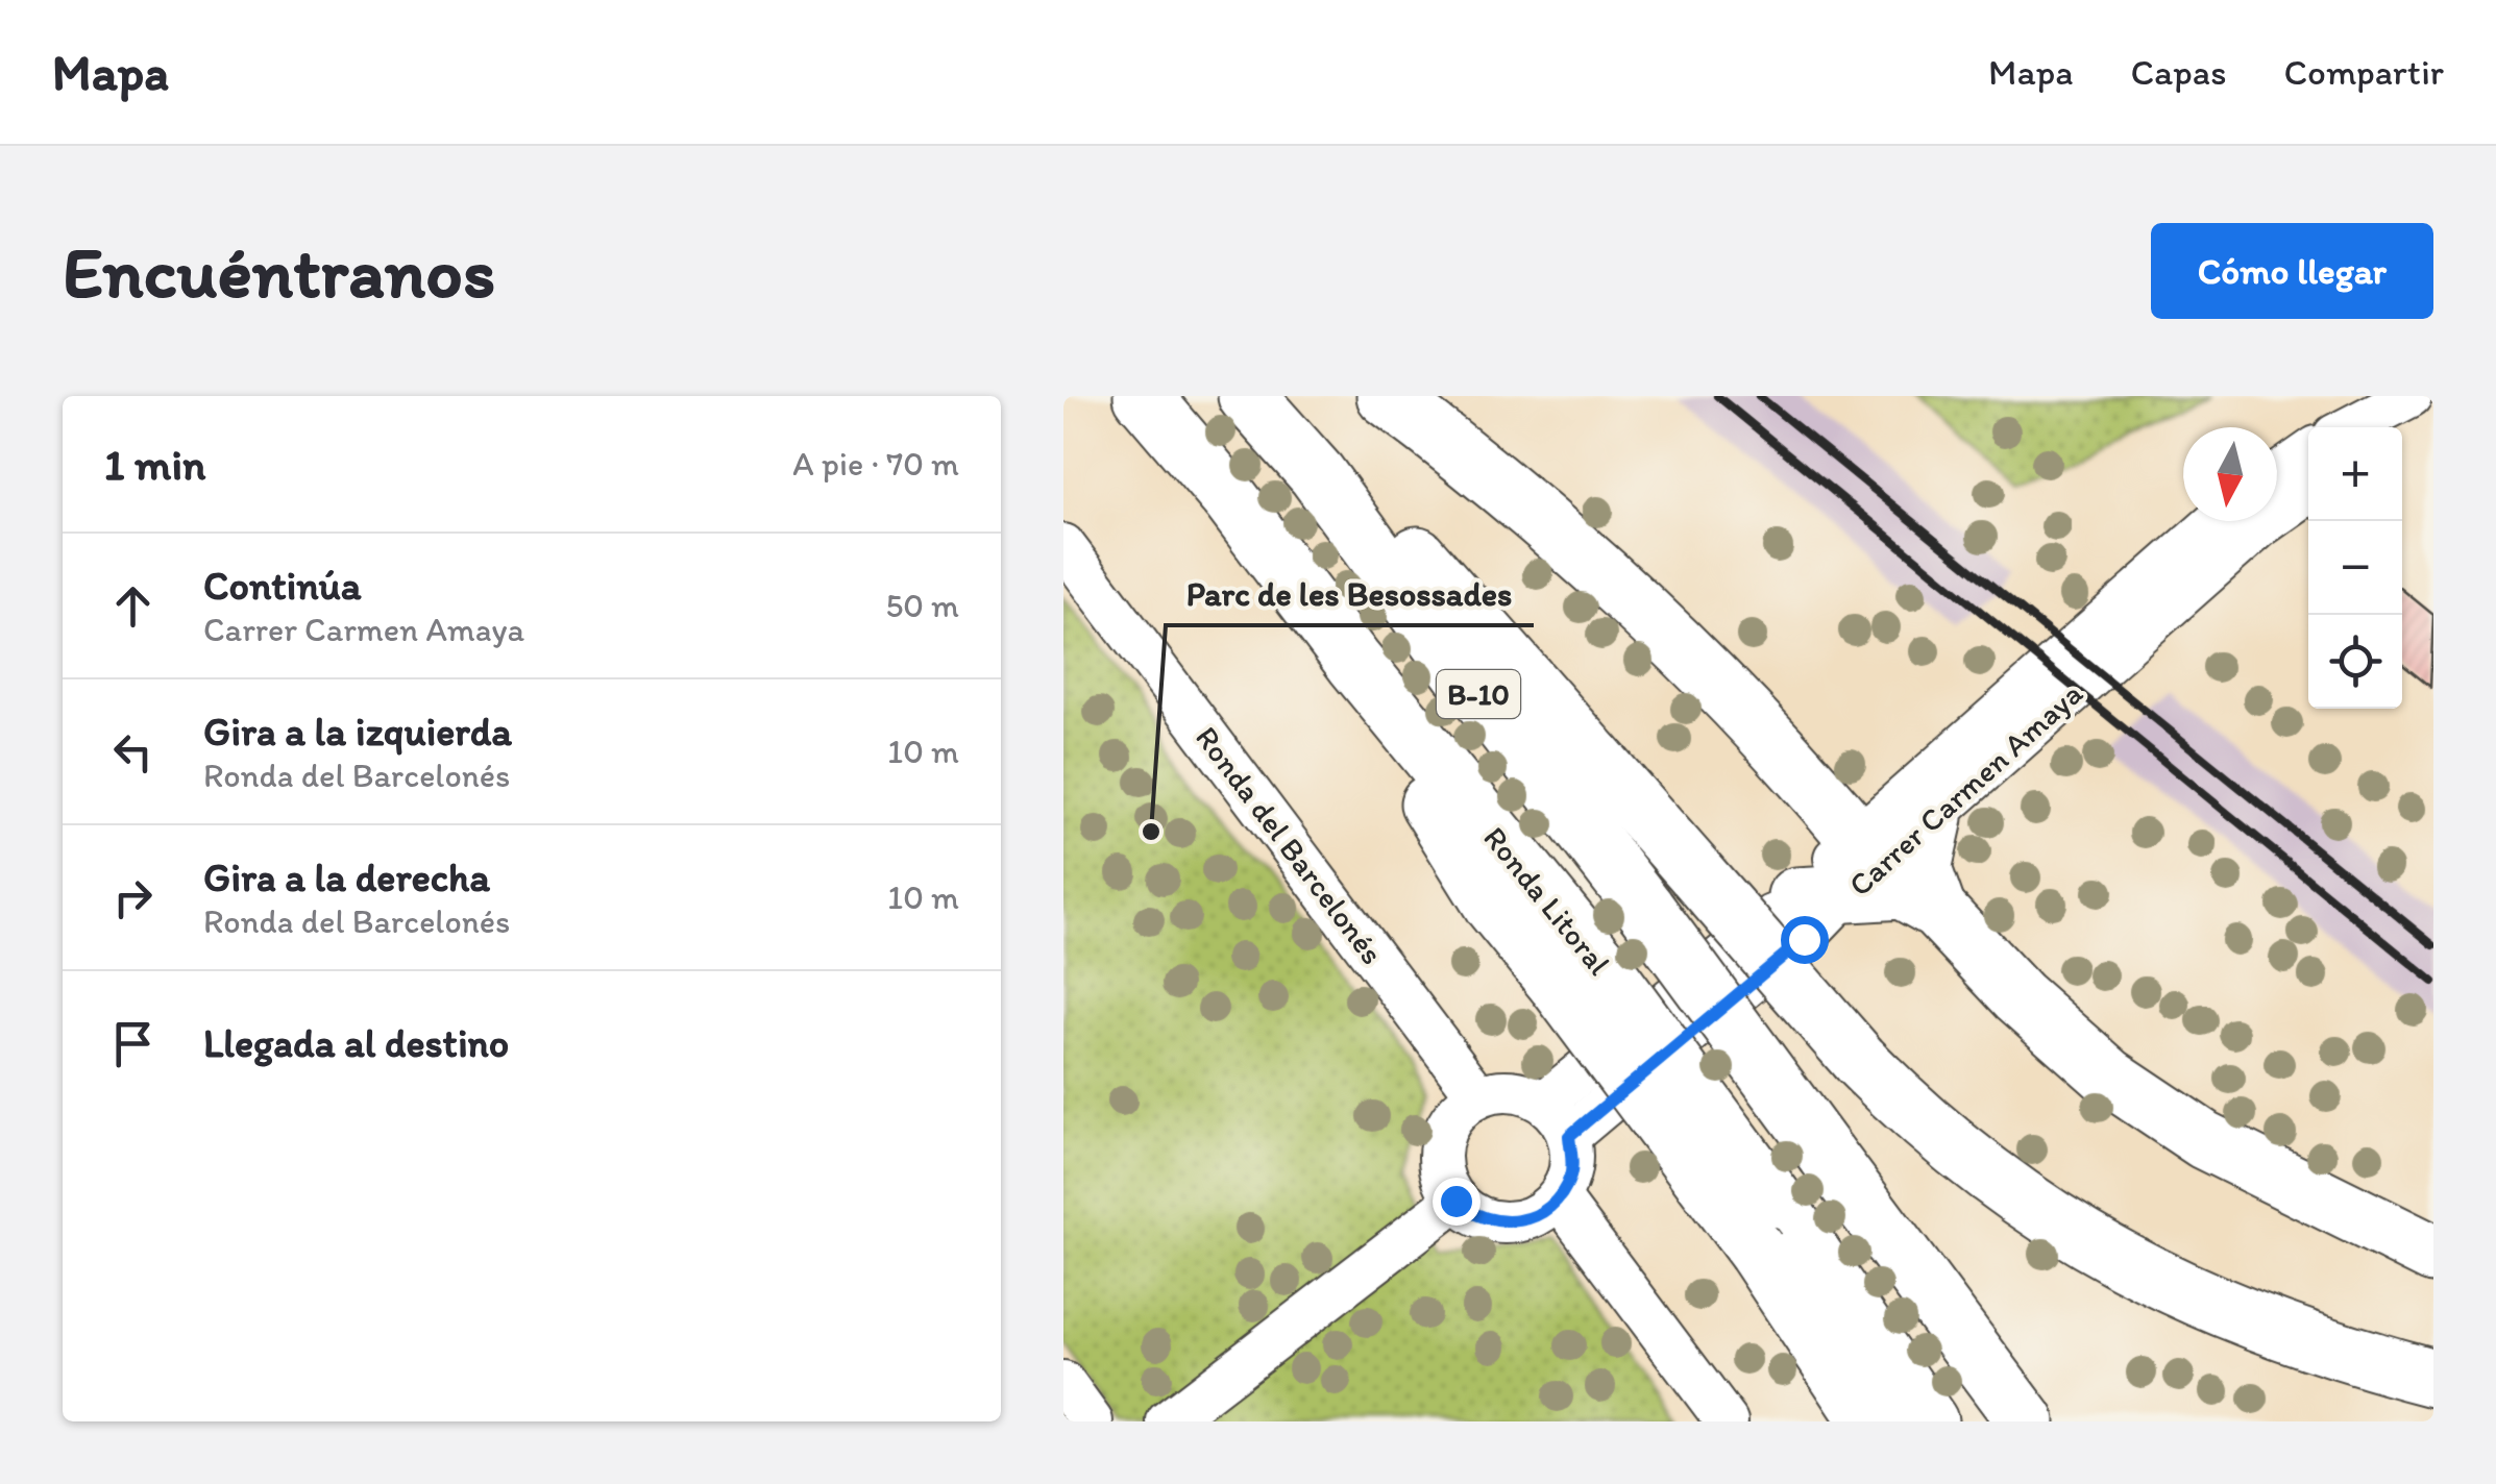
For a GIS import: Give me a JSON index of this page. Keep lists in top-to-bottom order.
{
  "streets": {
    "highway": ["B-10", "Ronda Litoral"],
    "street": ["Carrer Carmen Amaya", "Ronda del Barcelonés"]
  },
  "crossings": [
    ["Carrer Carmen Amaya", "Ronda del Barcelonés"]
  ],
  "places": ["Parc de les Besossades"],
  "north": "bottom",
  "page": {
    "header": "Mapa",
    "nav": ["Mapa", "Capas", "Compartir"],
    "buttons": "Cómo llegar",
    "title": "Encuéntranos",
    "heading": ["1 min", "A pie · 70 m"],
    "map_buttons": ["+", "−"],
    "list": [
      ["Continúa", "Carrer Carmen Amaya", "50 m"],
      ["Gira a la izquierda", "Ronda del Barcelonés", "10 m"],
      ["Gira a la derecha", "Ronda del Barcelonés", "10 m"],
      "Llegada al destino"
    ]
  }
}
